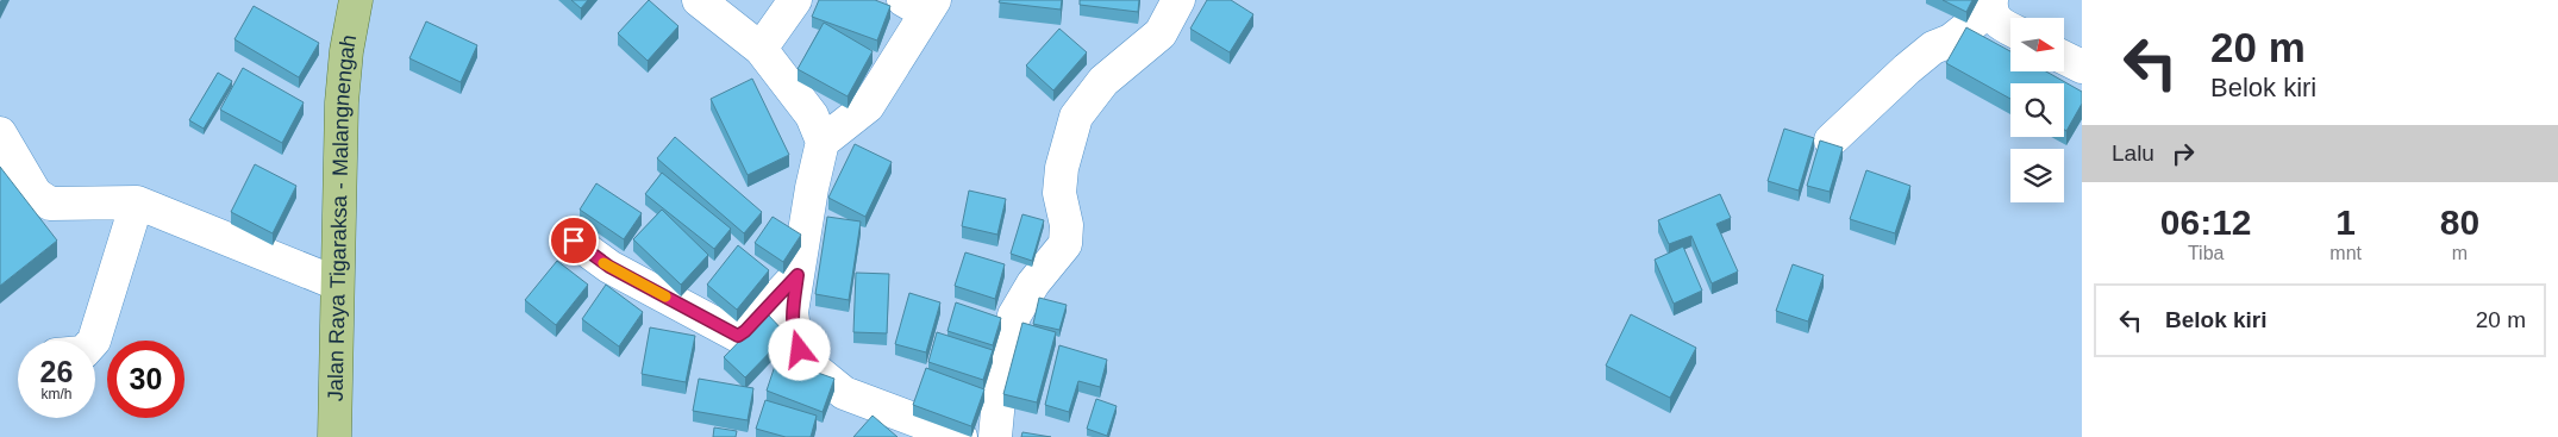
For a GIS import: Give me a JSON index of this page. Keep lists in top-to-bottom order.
{
  "streets": {
    "main road": ["Jalan Raya Tigaraksa - Malangnengah"]
  },
  "north": "right",
  "page": {
    "turn": ["20 m", "Belok kiri"],
    "then": "Lalu",
    "eta": [
      "06:12",
      "Tiba",
      "1",
      "mnt",
      "80",
      "m"
    ],
    "list": [
      {
        "name": "Belok kiri",
        "value": "20 m"
      }
    ],
    "speed": "26 km/h",
    "limit": "30"
  }
}
